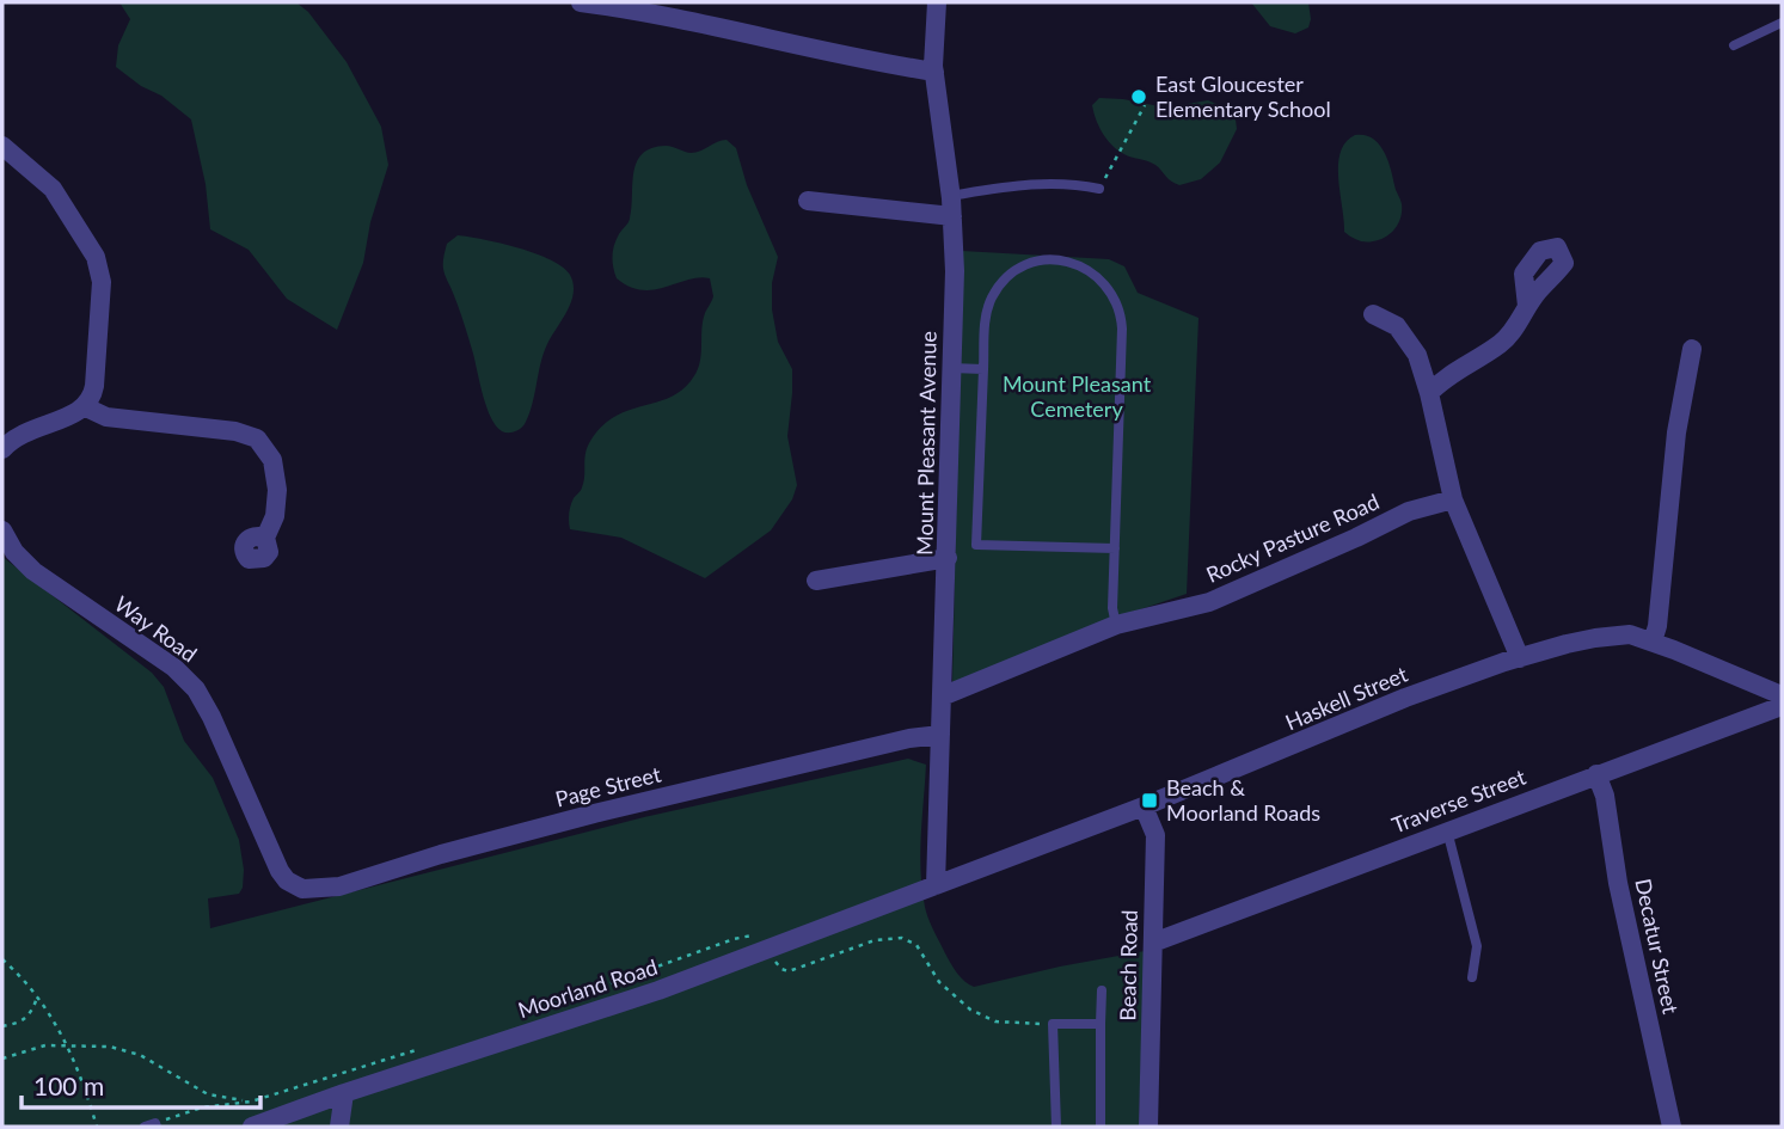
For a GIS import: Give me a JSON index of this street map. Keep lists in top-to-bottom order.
{
  "streets": {
    "street": [
      "Mount Pleasant Avenue",
      "Rocky Pasture Road",
      "Way Road",
      "Haskell Street",
      "Page Street",
      "Traverse Street",
      "Decatur Street",
      "Beach Road",
      "Moorland Road"
    ]
  },
  "crossings": [
    ["Mount Pleasant Avenue", "Rocky Pasture Road"],
    ["Mount Pleasant Avenue", "Haskell Street"],
    ["Mount Pleasant Avenue", "Page Street"],
    ["Mount Pleasant Avenue", "Moorland Road"],
    ["Way Road", "Page Street"],
    ["Haskell Street", "Beach Road"],
    ["Haskell Street", "Moorland Road"],
    ["Traverse Street", "Decatur Street"],
    ["Traverse Street", "Beach Road"]
  ],
  "parks": ["Mount Pleasant Cemetery"],
  "places": {
    "other": ["East Gloucester Elementary School"],
    "transit": ["Beach & Moorland Roads"]
  },
  "scale_bar": "100 m"
}
